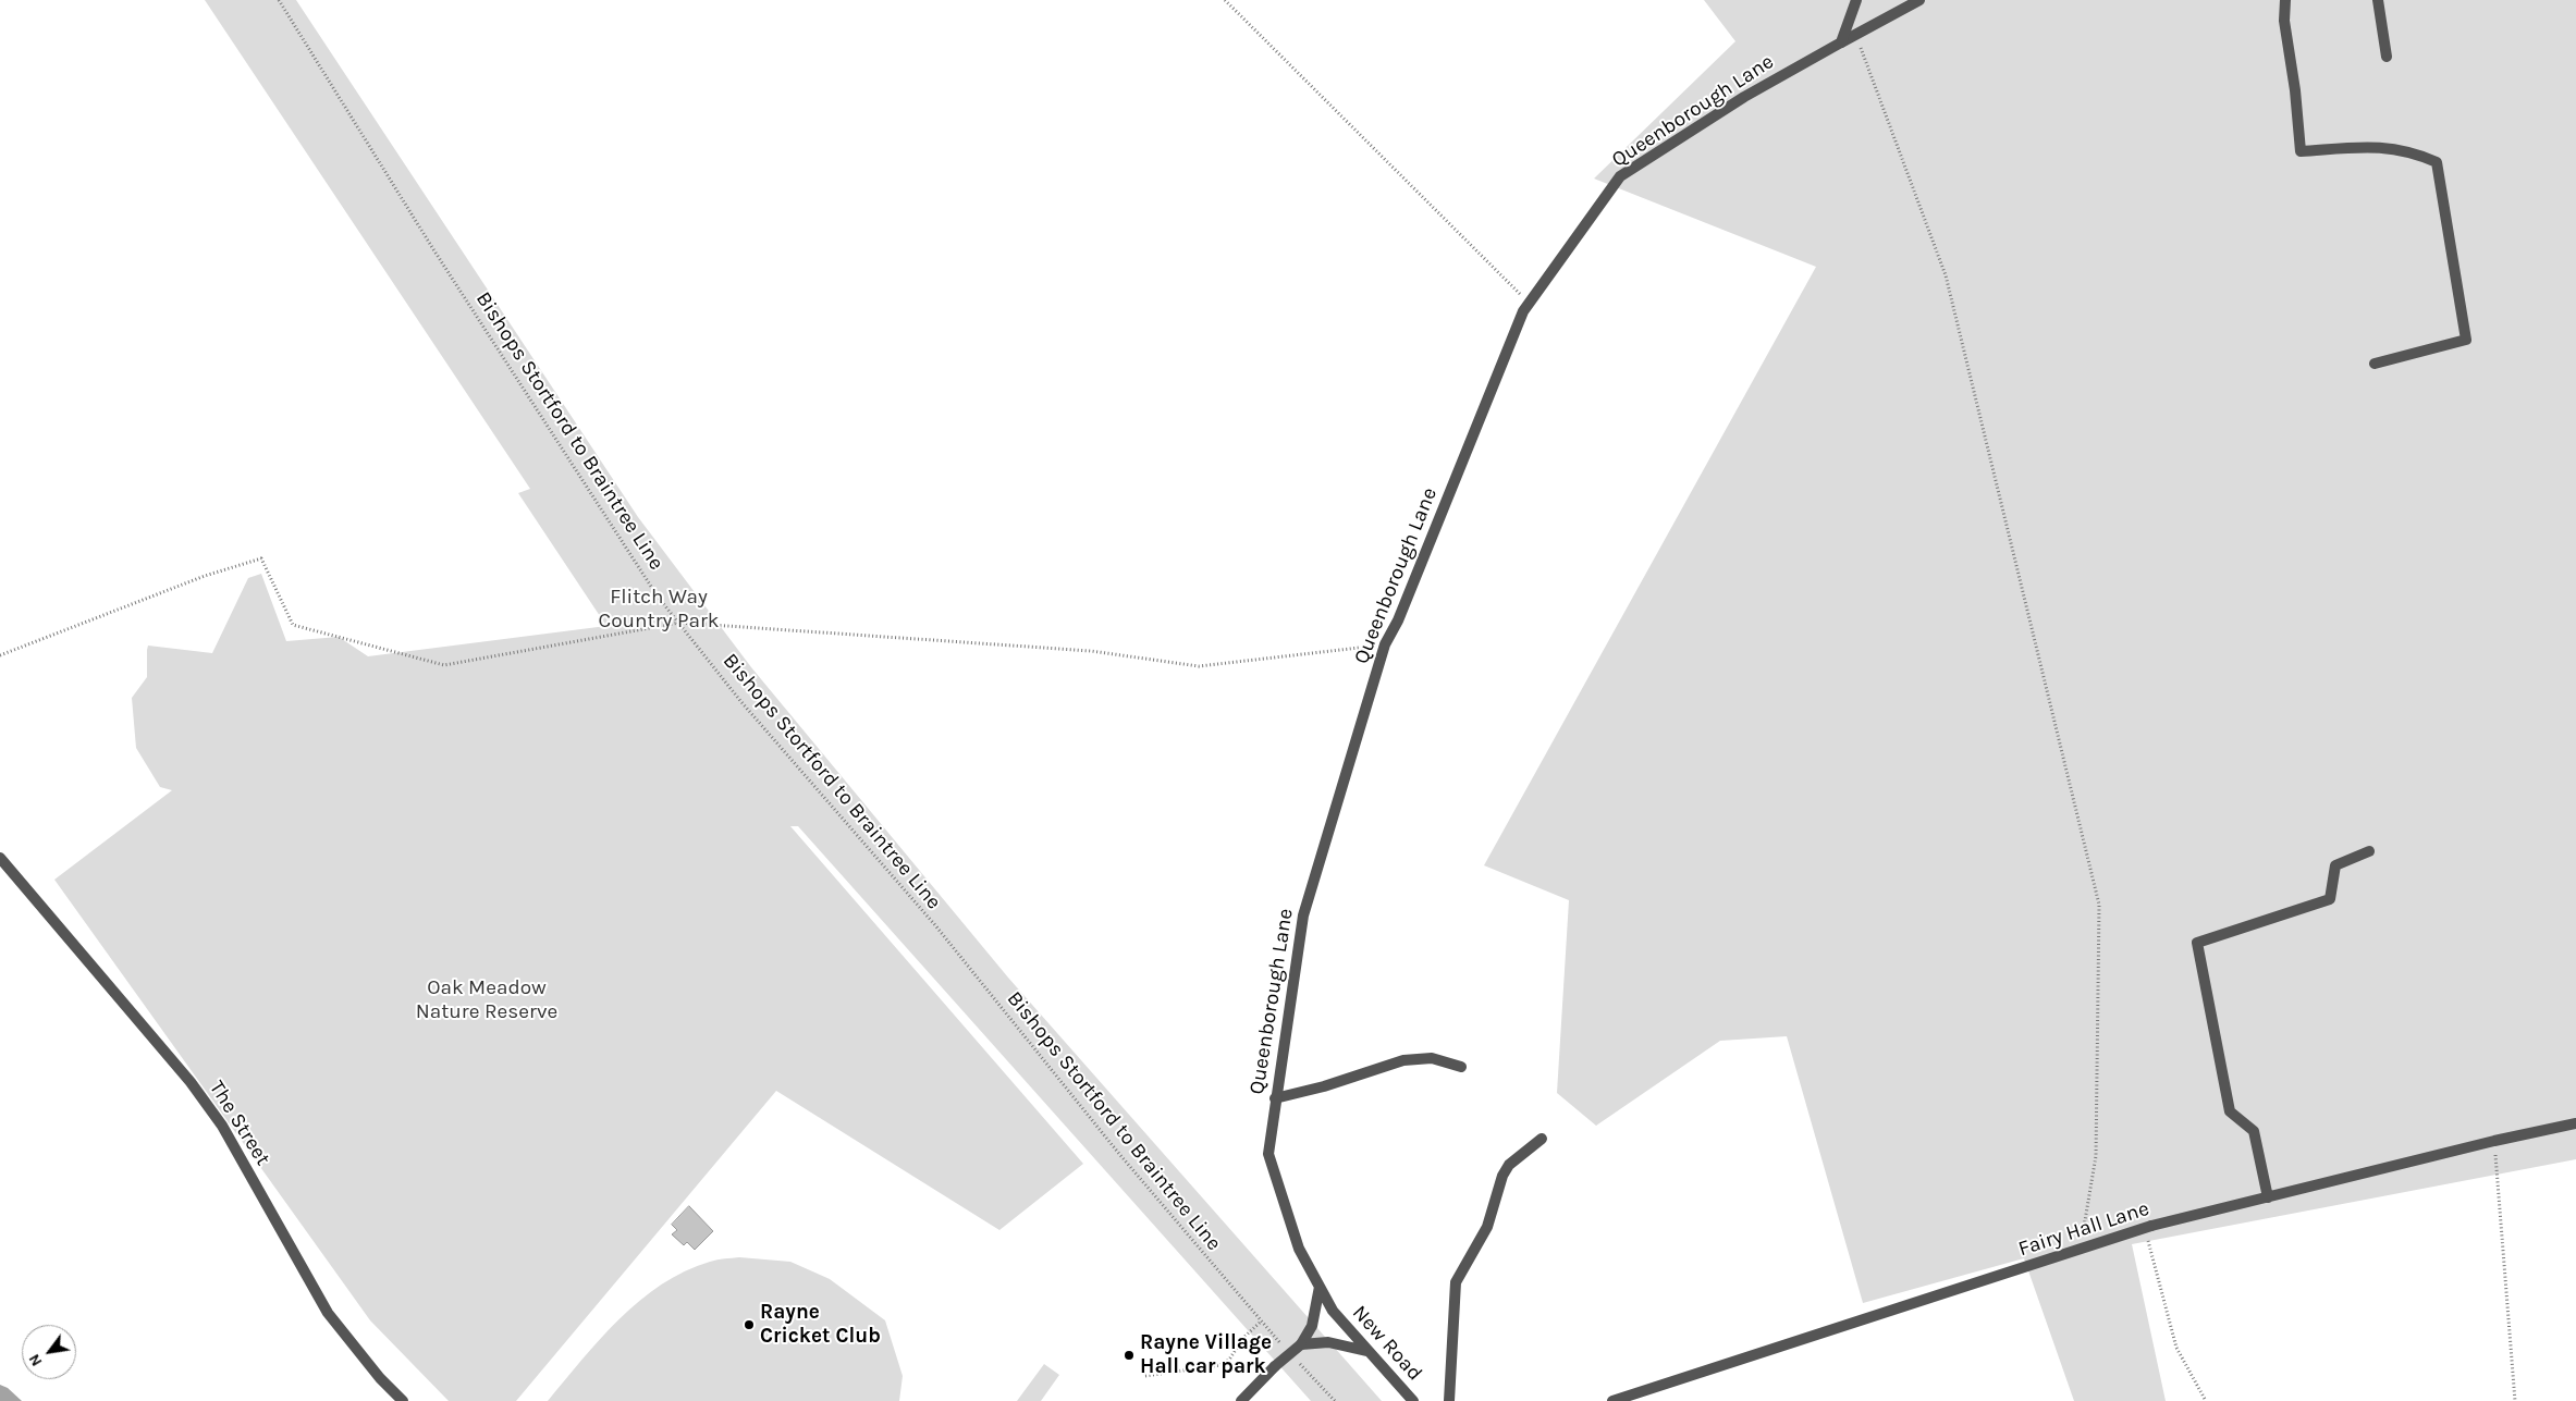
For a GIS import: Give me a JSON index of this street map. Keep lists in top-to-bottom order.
{
  "streets": {
    "street": [
      "Queenborough Lane",
      "The Street",
      "Fairy Hall Lane",
      "New Road"
    ],
    "path": ["Bishops Stortford to Braintree Line"]
  },
  "crossings": [
    ["Queenborough Lane", "New Road"]
  ],
  "parks": ["Flitch Way Country Park", "Oak Meadow Nature Reserve"],
  "places": ["Rayne Cricket Club", "Rayne Village Hall car park"],
  "north": "bottom left"
}
